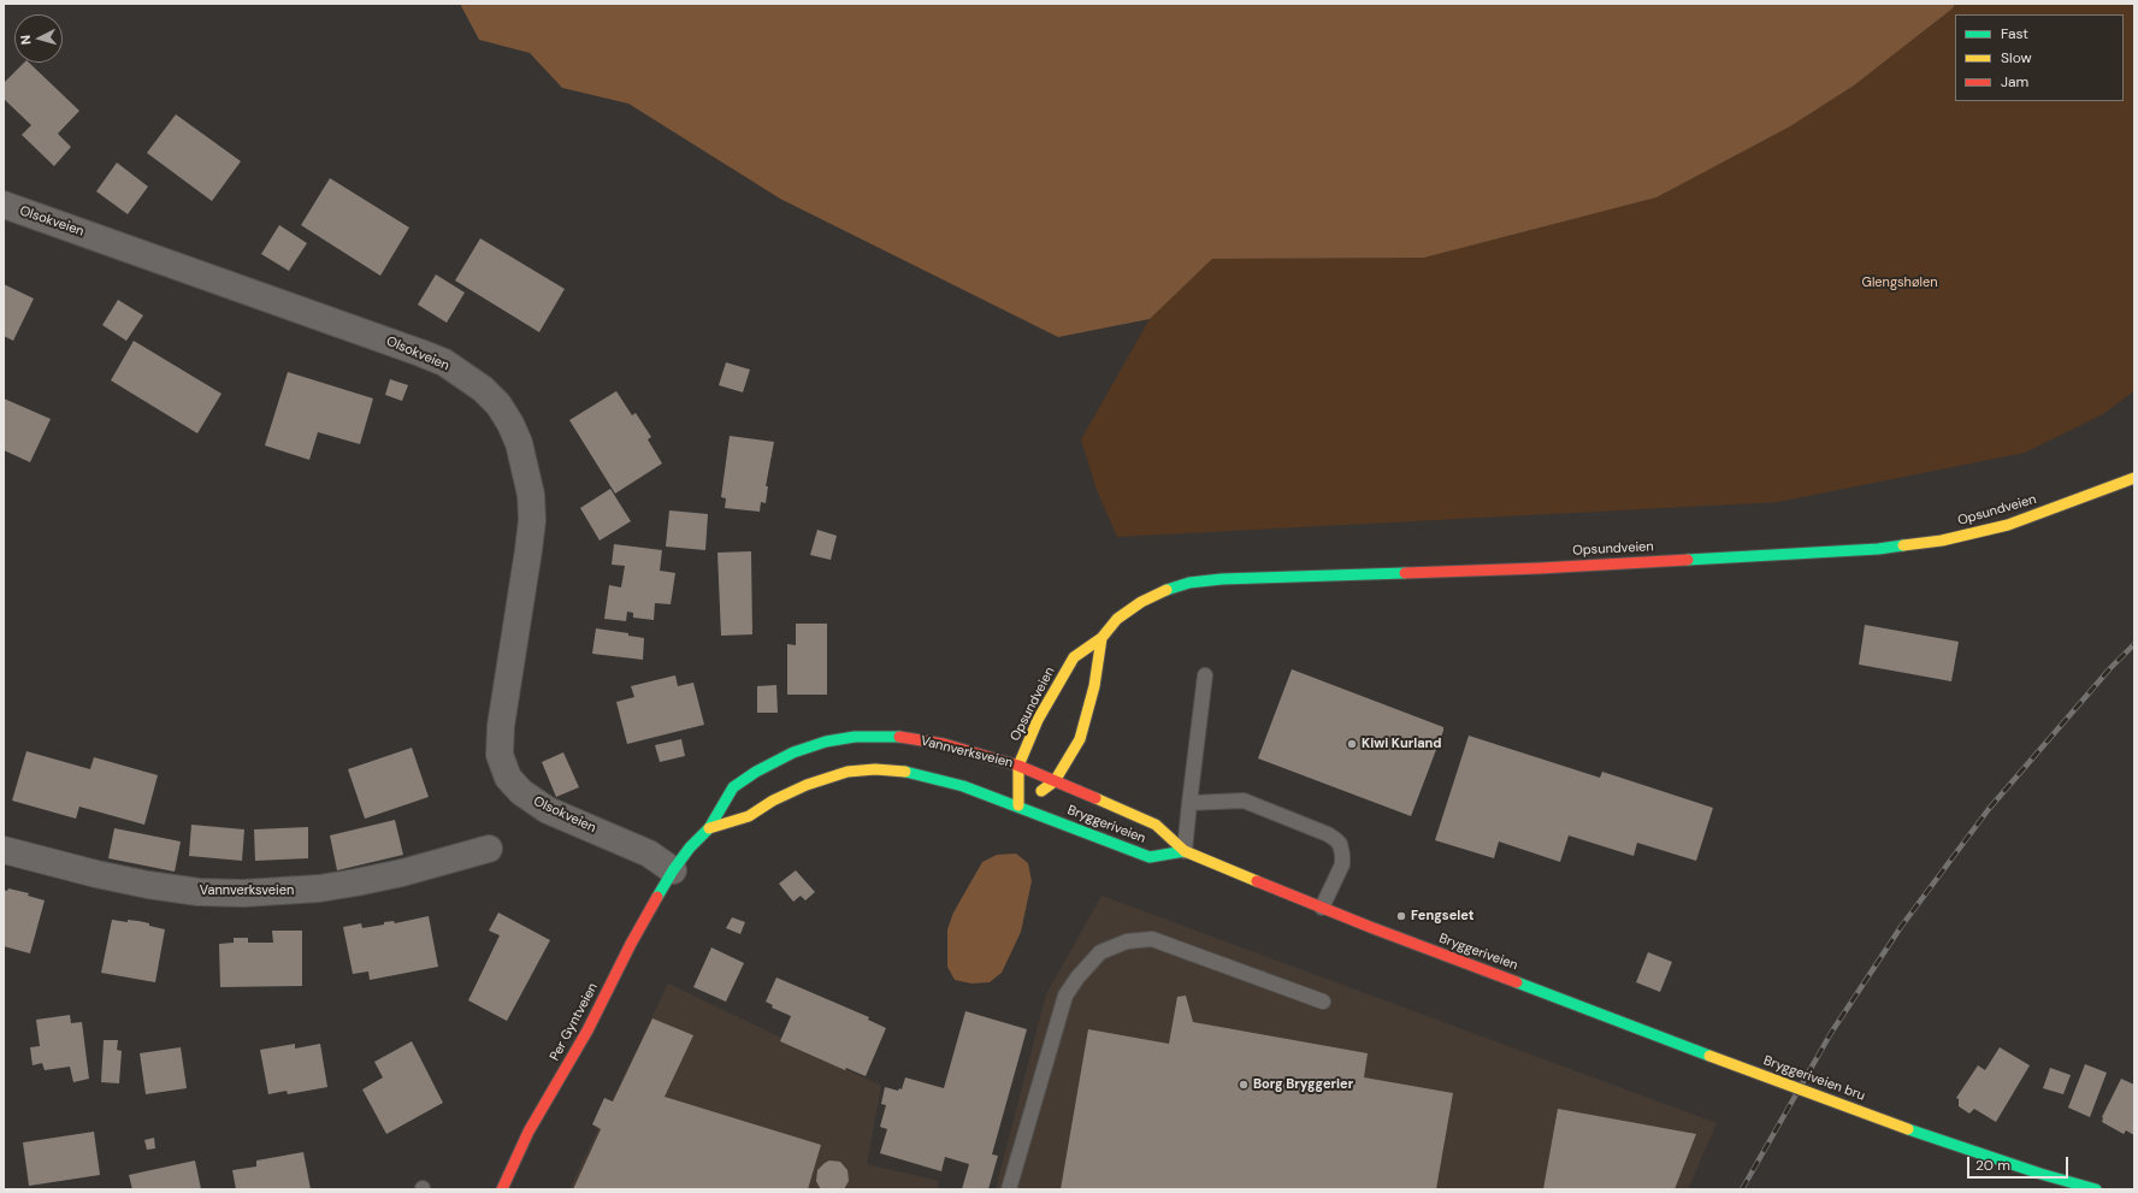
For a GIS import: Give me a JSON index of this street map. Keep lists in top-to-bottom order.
{
  "streets": {
    "main road": [
      "Opsundveien",
      "Vannverksveien",
      "Bryggeriveien",
      "Per Gyntveien",
      "Bryggeriveien bru"
    ],
    "street": ["Olsokveien"]
  },
  "crossings": [
    ["Olsokveien", "Vannverksveien"],
    ["Olsokveien", "Per Gyntveien"],
    ["Opsundveien", "Vannverksveien"],
    ["Opsundveien", "Bryggeriveien"],
    ["Vannverksveien", "Bryggeriveien"],
    ["Vannverksveien", "Per Gyntveien"],
    ["Bryggeriveien", "Bryggeriveien bru"]
  ],
  "parks": ["Glengshølen"],
  "places": ["Kiwi Kurland", "Fengselet", "Borg Bryggerier"],
  "legend": ["Fast", "Slow", "Jam"],
  "scale_bar": "20 m",
  "north": "left"
}
